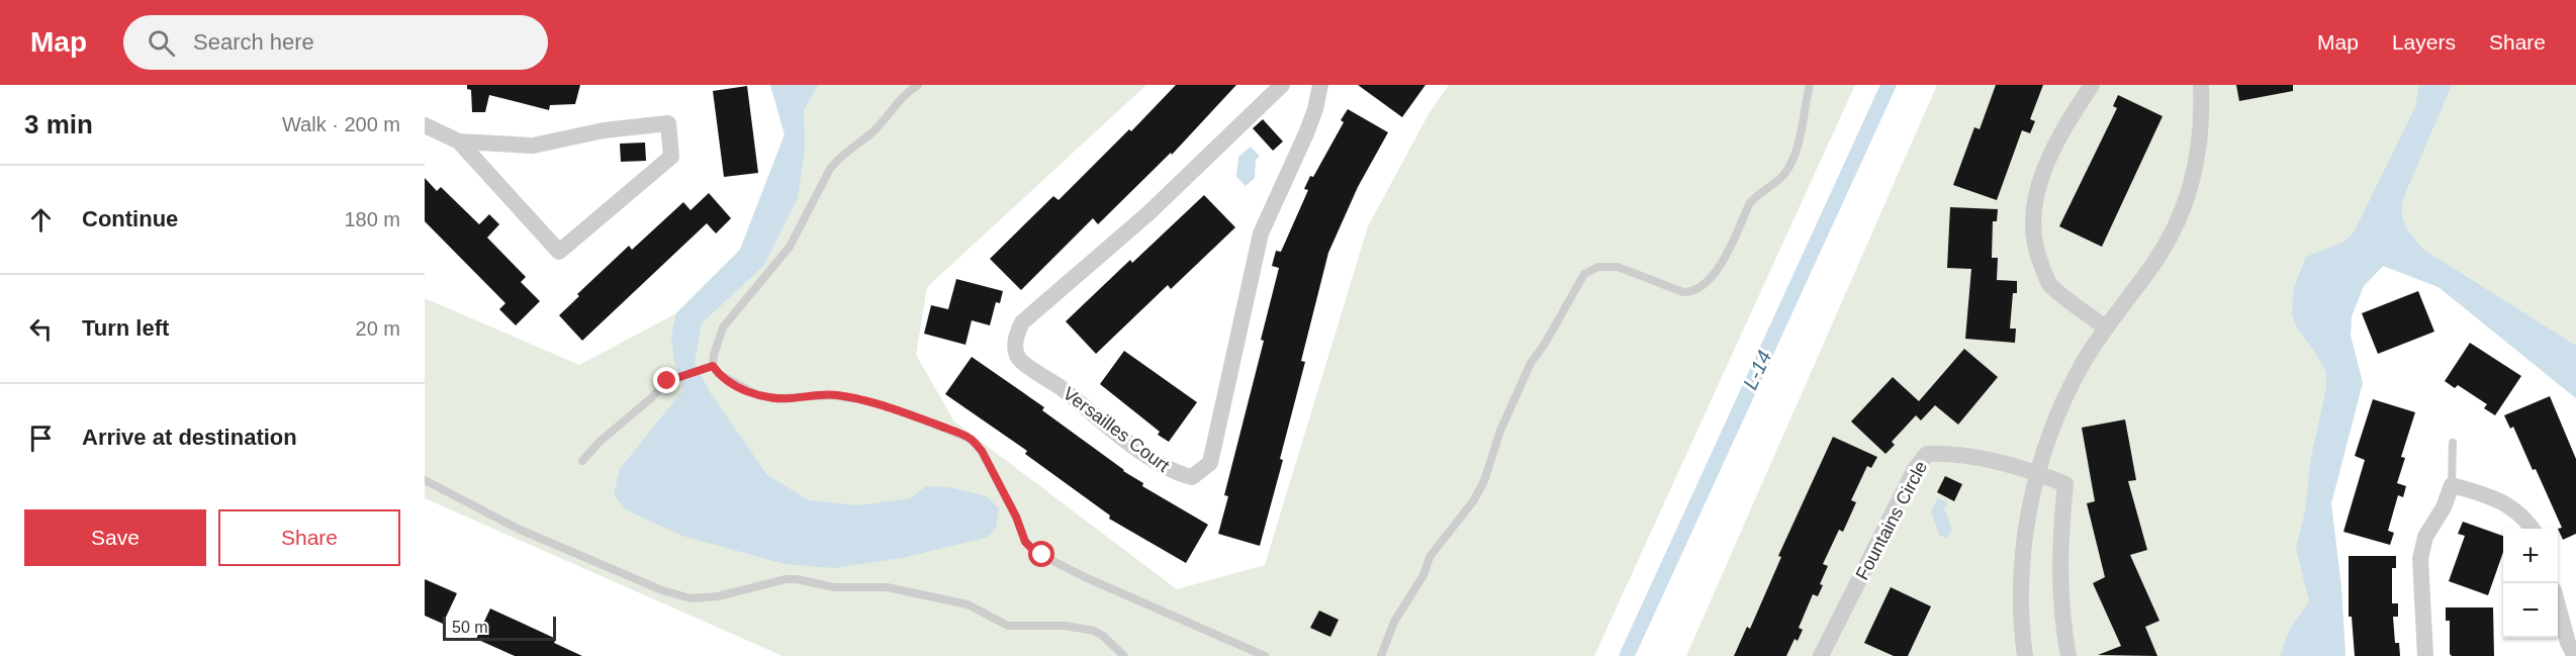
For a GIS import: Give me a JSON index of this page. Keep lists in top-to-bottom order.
{
  "streets": {
    "street": ["Versailles Court", "Fountains Circle"]
  },
  "water": ["L-14"],
  "scale_bar": "50 m",
  "page": {
    "header": "Map",
    "search": "Search here",
    "nav": ["Map", "Layers", "Share"],
    "heading": ["3 min", "Walk · 200 m"],
    "list": [
      ["Continue", "180 m"],
      ["Turn left", "20 m"],
      "Arrive at destination"
    ],
    "buttons": ["Save", "Share"],
    "map_buttons": ["+", "−"],
    "scale": "50 m"
  }
}
